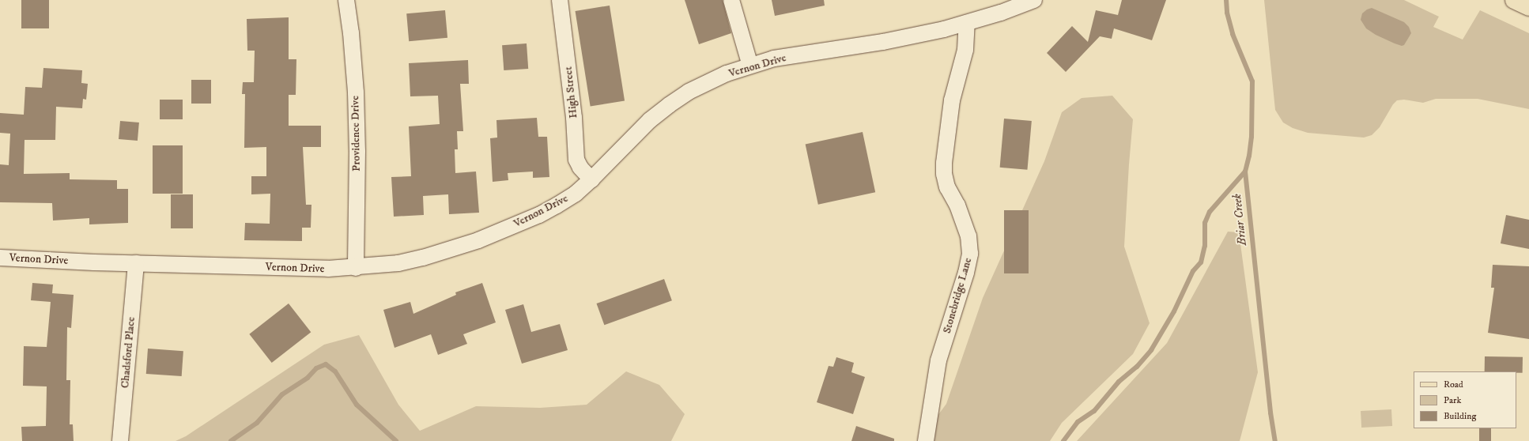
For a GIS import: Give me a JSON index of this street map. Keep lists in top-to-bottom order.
{
  "streets": {
    "street": [
      "Vernon Drive",
      "High Street",
      "Providence Drive",
      "Stonebridge Lane",
      "Chadsford Place"
    ]
  },
  "crossings": [
    ["Vernon Drive", "High Street"],
    ["Vernon Drive", "Providence Drive"],
    ["Vernon Drive", "Stonebridge Lane"],
    ["Vernon Drive", "Chadsford Place"]
  ],
  "water": ["Briar Creek"],
  "legend": ["Road", "Park", "Building"]
}
